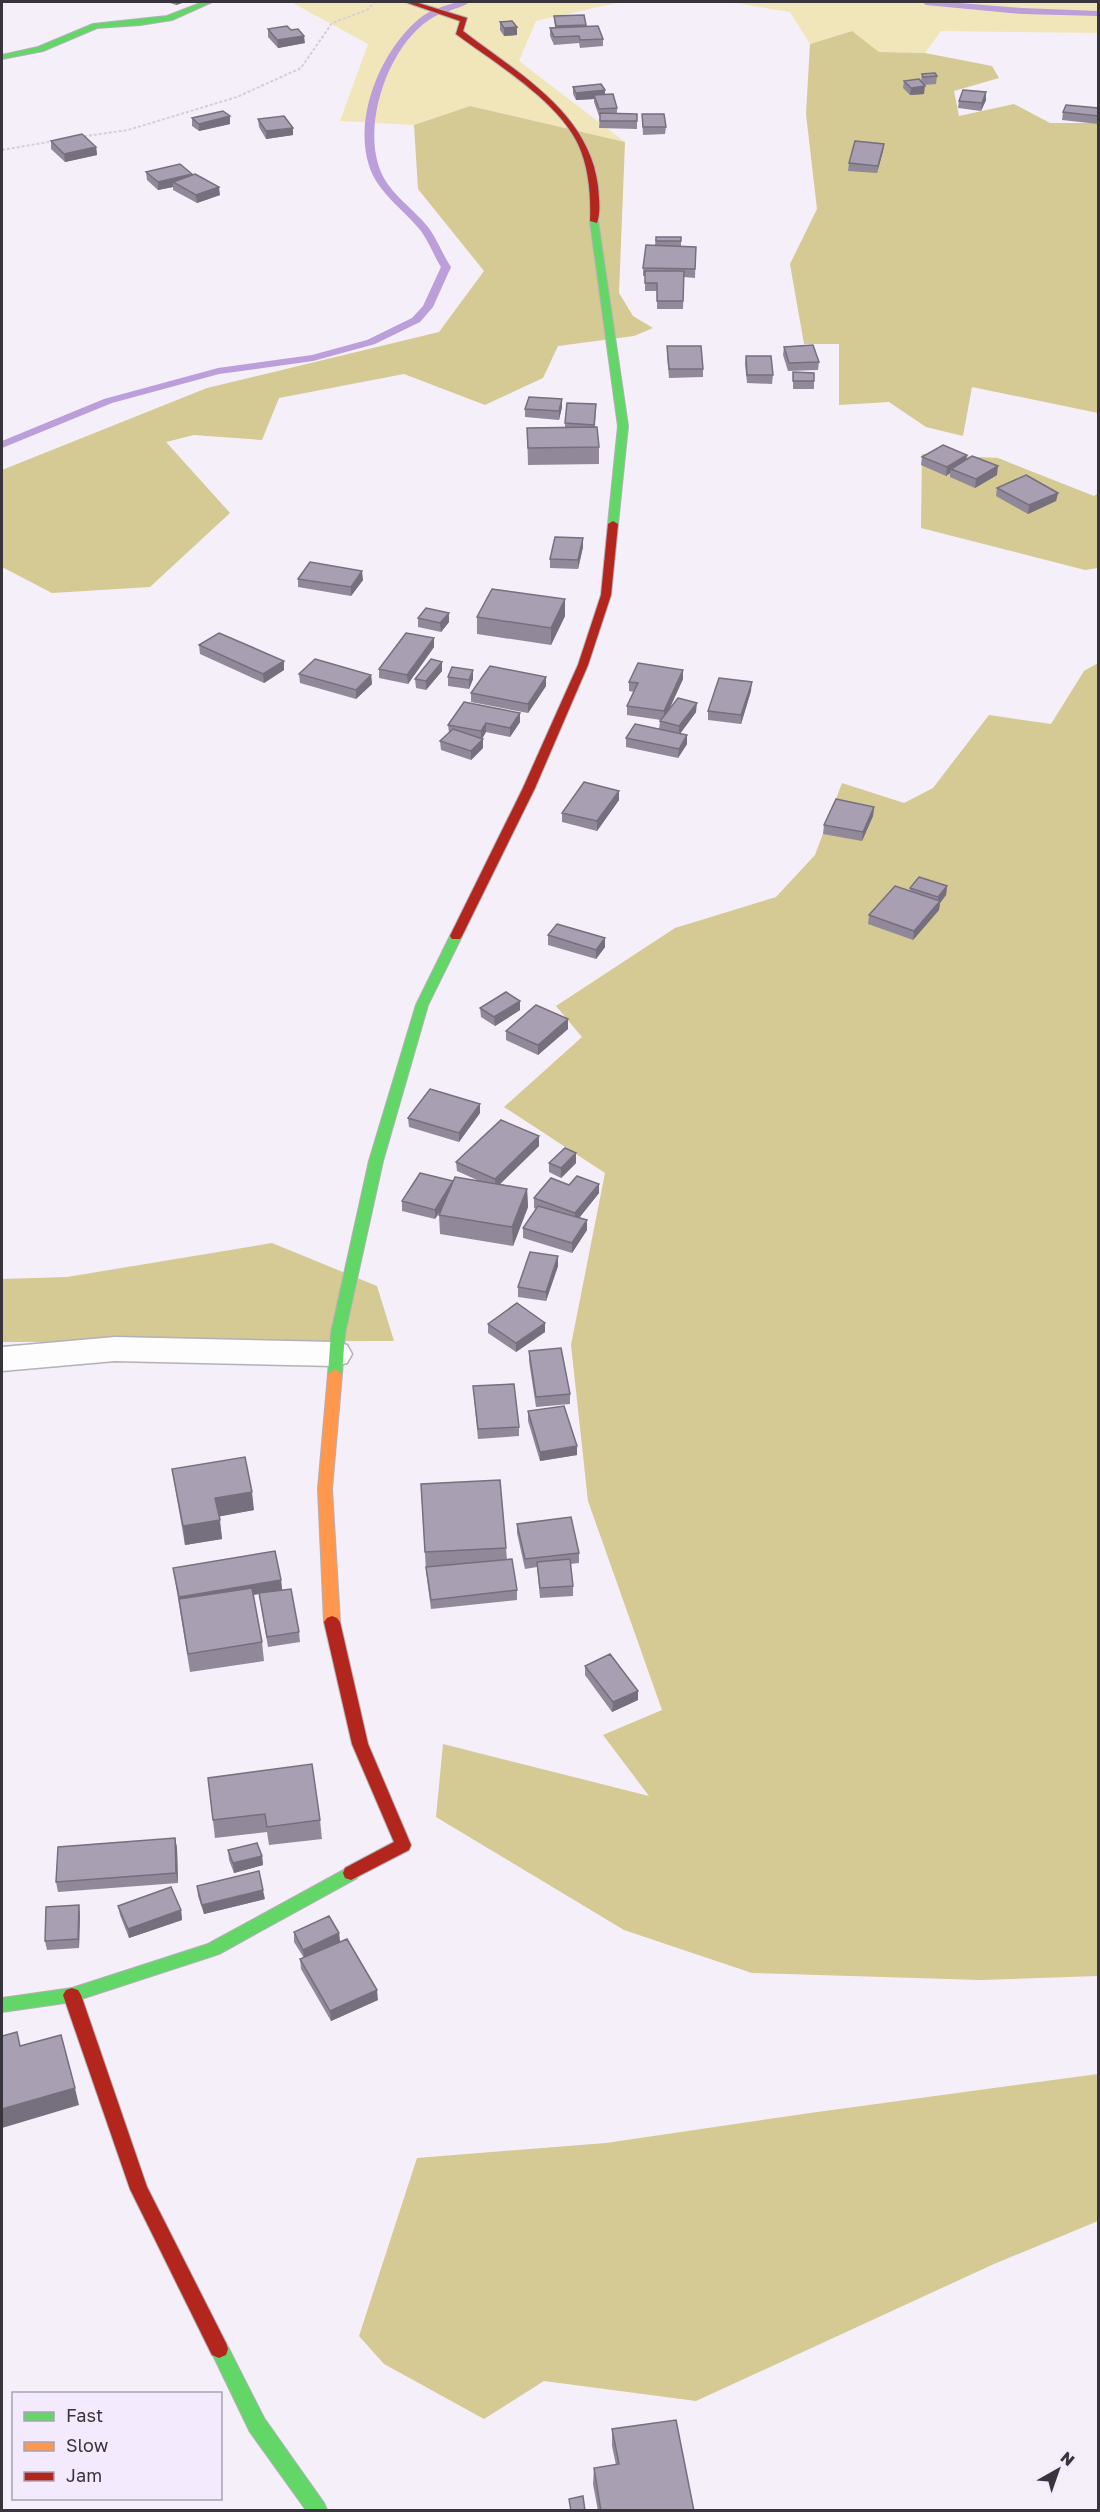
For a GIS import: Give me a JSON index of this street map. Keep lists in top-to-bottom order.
{
  "legend": ["Fast", "Slow", "Jam"],
  "north": "top right"
}
